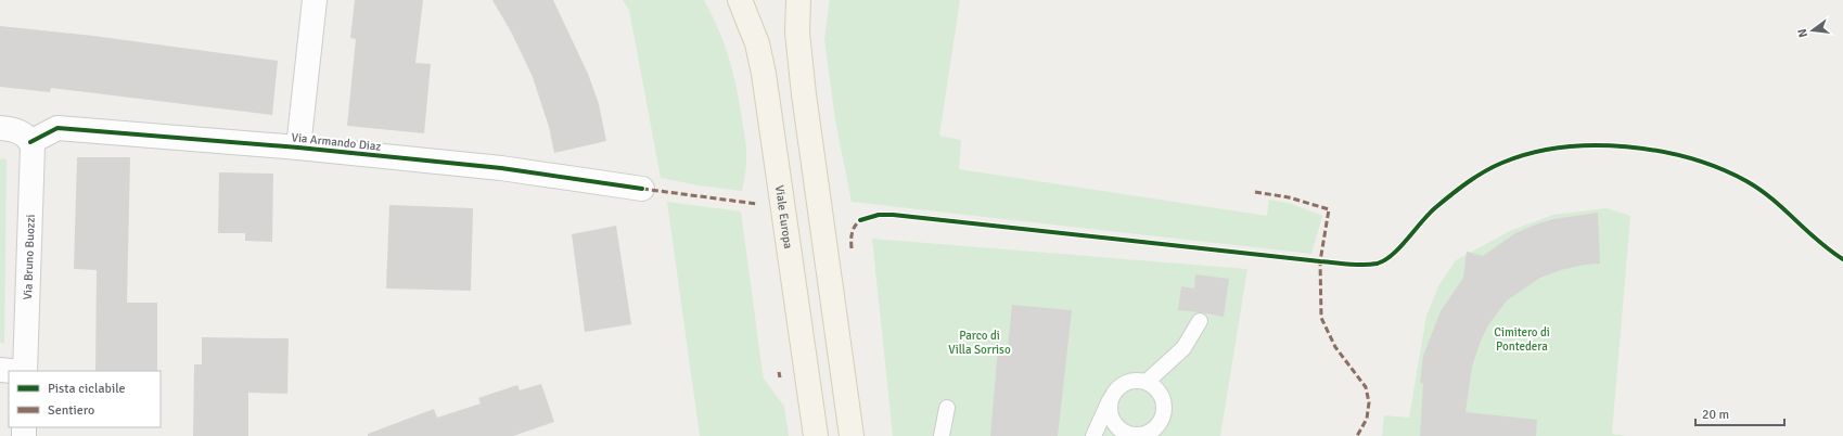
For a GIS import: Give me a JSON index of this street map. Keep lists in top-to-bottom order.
{
  "streets": {
    "main road": ["Viale Europa"],
    "street": ["Via Armando Diaz", "Via Bruno Buozzi"]
  },
  "crossings": [
    ["Via Armando Diaz", "Via Bruno Buozzi"]
  ],
  "parks": ["Cimitero di Pontedera", "Parco di Villa Sorriso"],
  "legend": ["Pista ciclabile", "Sentiero"],
  "scale_bar": "20 m",
  "north": "left"
}
